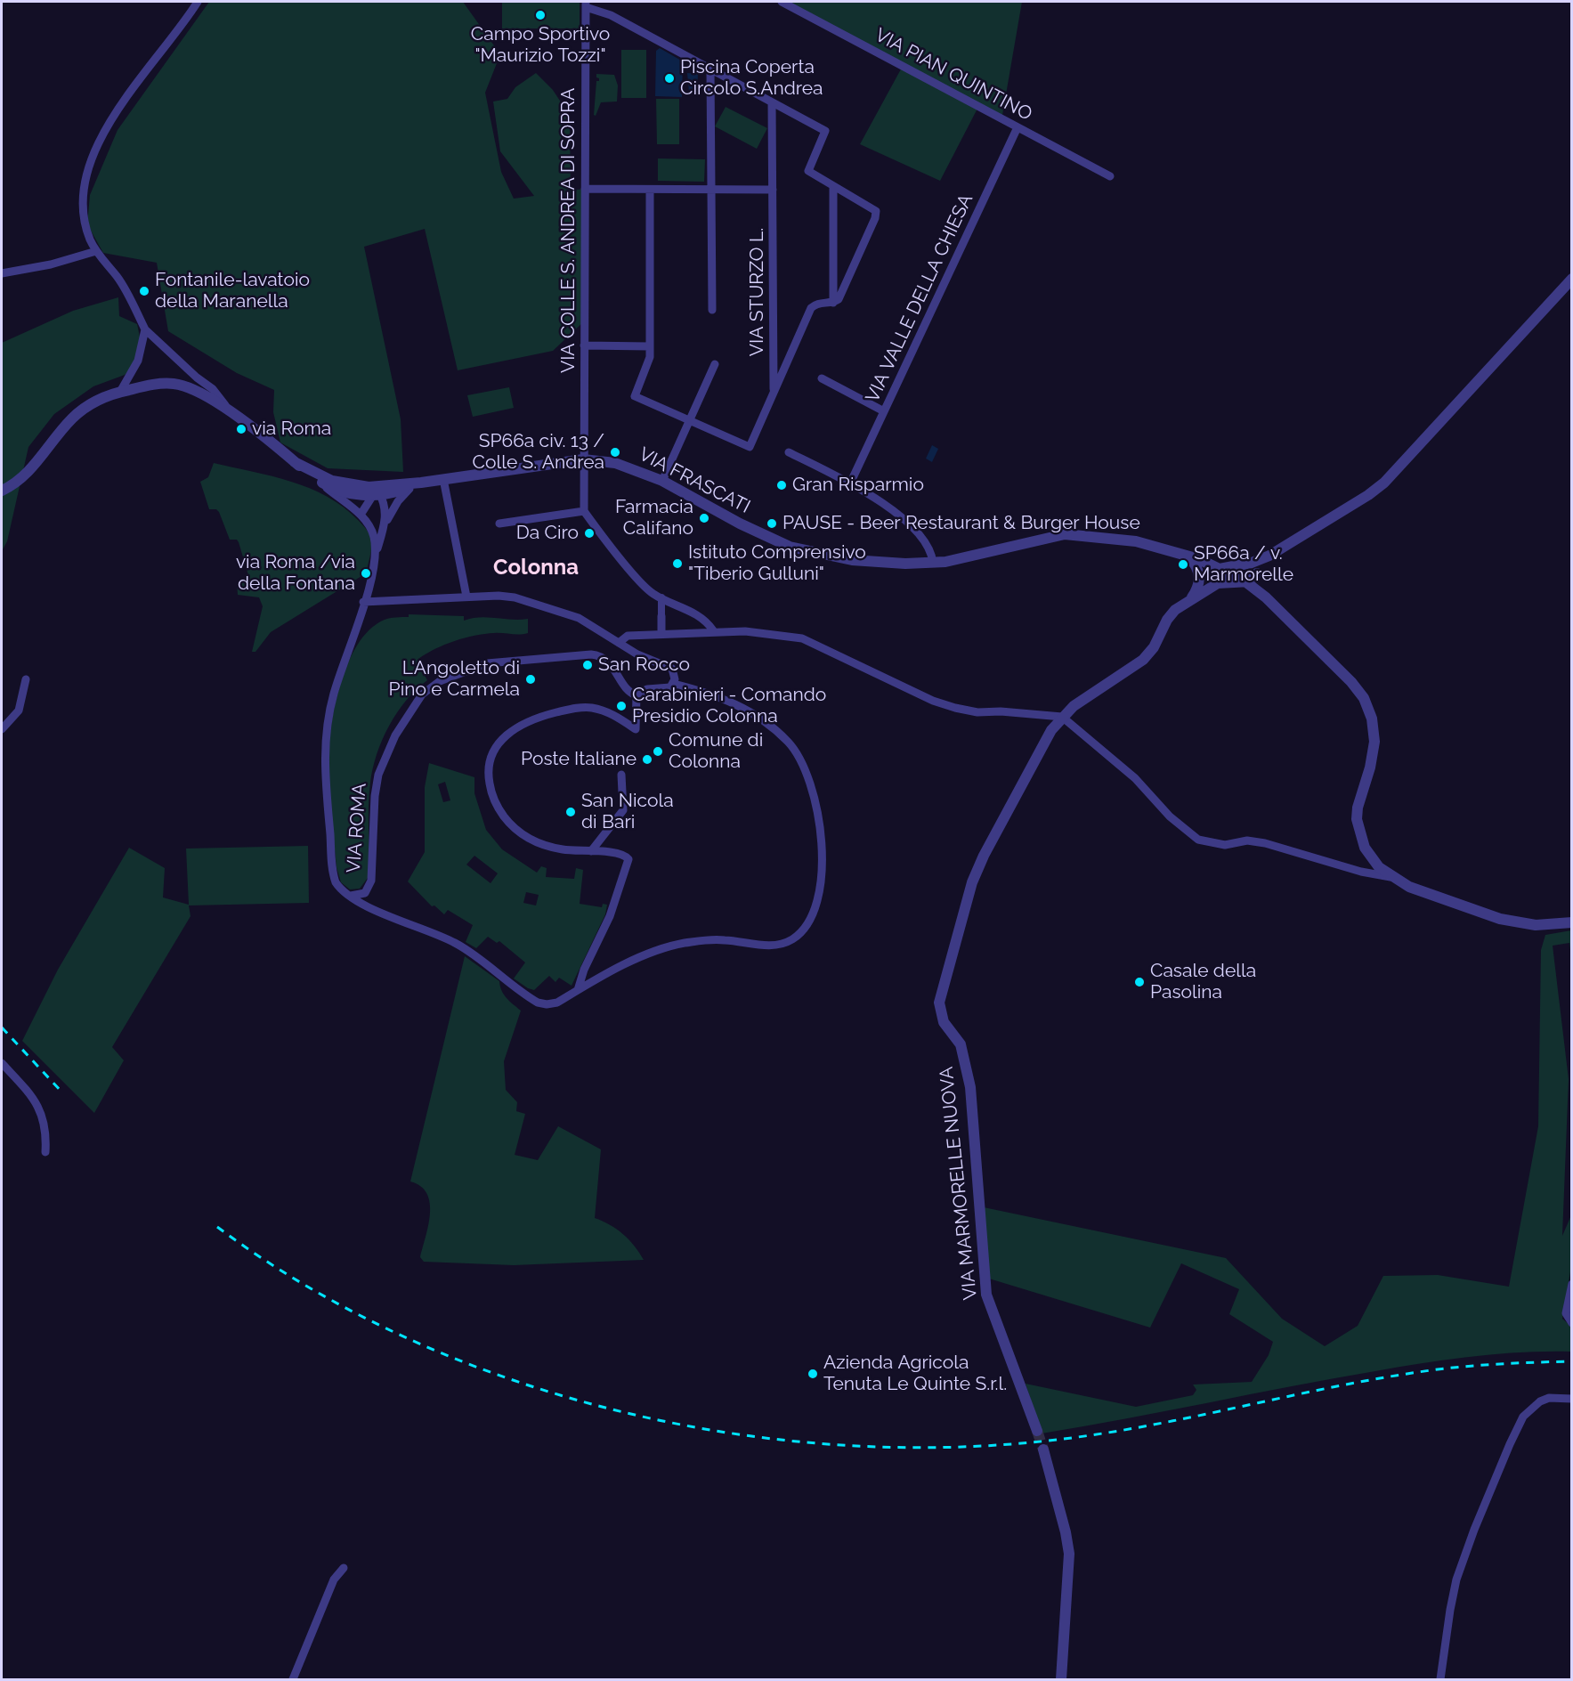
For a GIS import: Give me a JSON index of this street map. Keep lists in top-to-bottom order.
{
  "streets": {
    "street": [
      "VIA PIAN QUINTINO",
      "VIA COLLE S. ANDREA DI SOPRA",
      "VIA STURZO L.",
      "VIA VALLE DELLA CHIESA",
      "VIA FRASCATI",
      "VIA ROMA",
      "VIA MARMORELLE NUOVA"
    ]
  },
  "crossings": [
    ["VIA PIAN QUINTINO", "VIA VALLE DELLA CHIESA"],
    ["VIA COLLE S. ANDREA DI SOPRA", "VIA FRASCATI"],
    ["VIA FRASCATI", "VIA MARMORELLE NUOVA"]
  ],
  "districts": ["Colonna"],
  "places": [
    "Campo Sportivo \"Maurizio Tozzi\"",
    "Piscina Coperta Circolo S.Andrea",
    "Fontanile-lavatoio della Maranella",
    "via Roma",
    "SP66a civ. 13 / Colle S. Andrea",
    "Gran Risparmio",
    "Farmacia Califano",
    "PAUSE - Beer Restaurant & Burger House",
    "Da Ciro",
    "Istituto Comprensivo \"Tiberio Gulluni\"",
    "SP66a / v. Marmorelle",
    "via Roma /via della Fontana",
    "San Rocco",
    "L'Angoletto di Pino e Carmela",
    "Carabinieri - Comando Presidio Colonna",
    "Comune di Colonna",
    "Poste Italiane",
    "San Nicola di Bari",
    "Casale della Pasolina",
    "Azienda Agricola Tenuta Le Quinte S.r.l."
  ]
}
